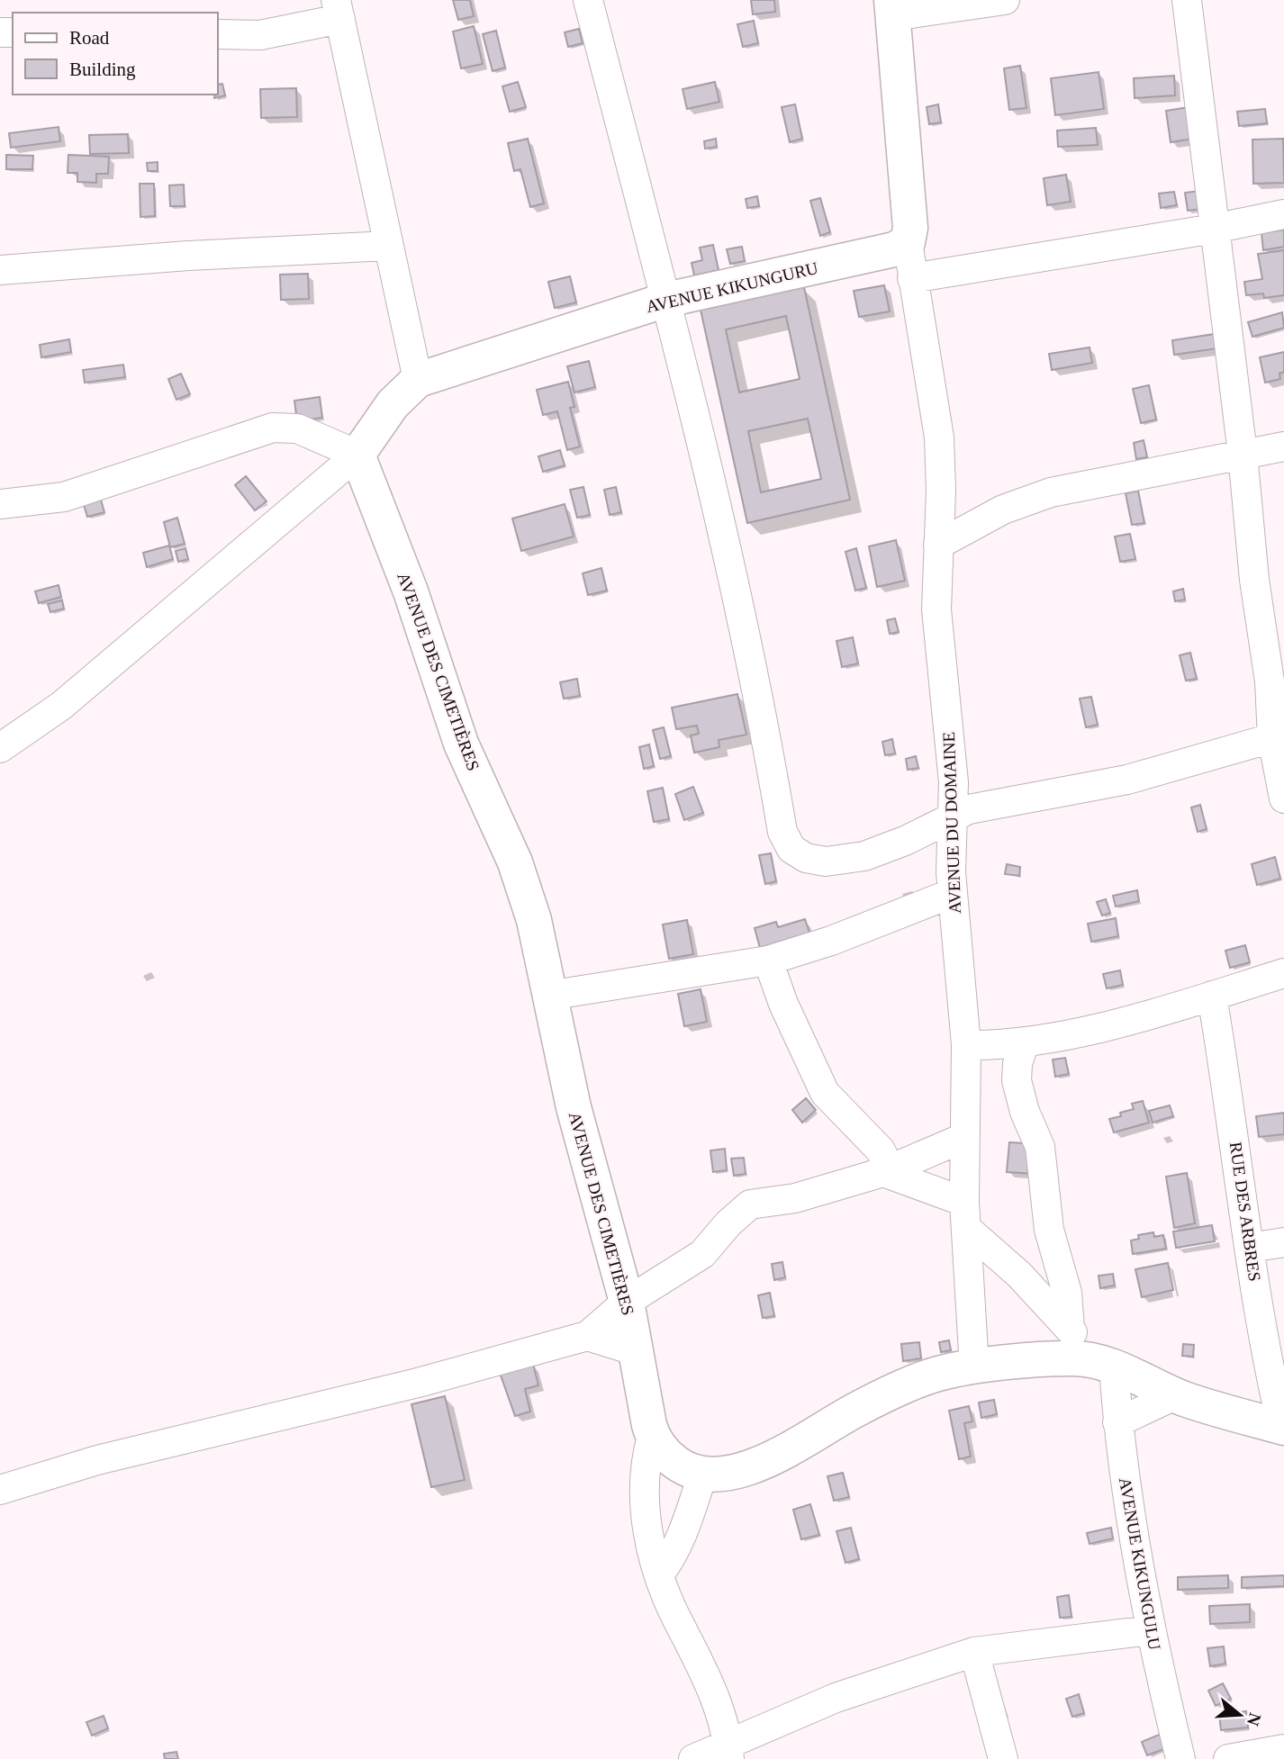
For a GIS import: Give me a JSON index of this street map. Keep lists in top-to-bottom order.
{
  "streets": {
    "street": [
      "AVENUE KIKUNGURU",
      "AVENUE DES CIMETIÈRES",
      "AVENUE DU DOMAINE",
      "RUE DES ARBRES",
      "AVENUE KIKUNGULU"
    ]
  },
  "crossings": [
    ["AVENUE KIKUNGURU", "AVENUE DES CIMETIÈRES"],
    ["AVENUE KIKUNGURU", "AVENUE DU DOMAINE"]
  ],
  "legend": ["Road", "Building"],
  "north": "right"
}
